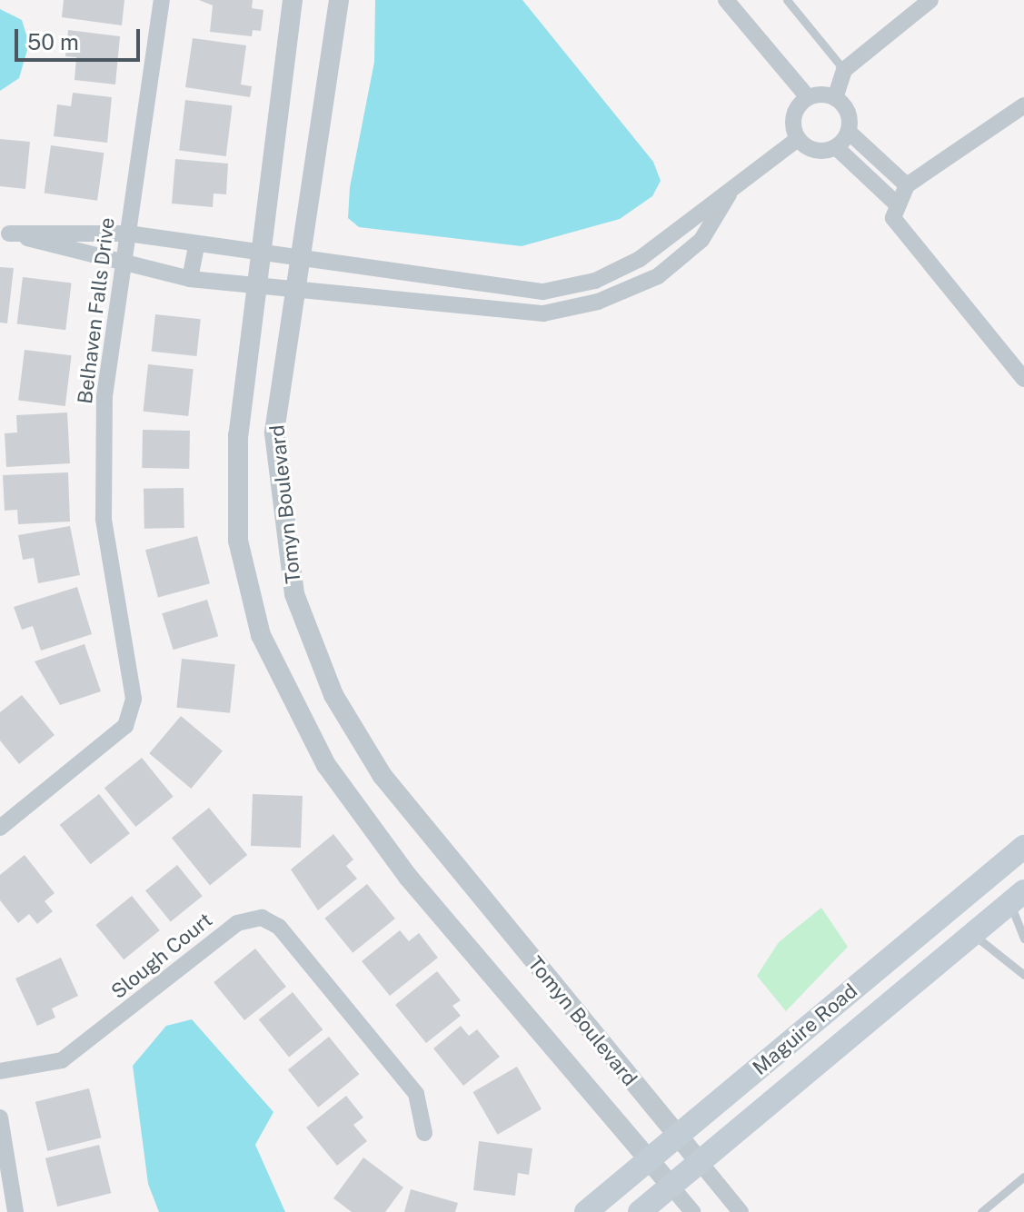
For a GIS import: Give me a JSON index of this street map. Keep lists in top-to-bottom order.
{
  "streets": {
    "main road": ["Maguire Road"],
    "street": ["Belhaven Falls Drive", "Tomyn Boulevard", "Slough Court"]
  },
  "crossings": [
    ["Tomyn Boulevard", "Maguire Road"]
  ],
  "scale_bar": "50 m"
}
